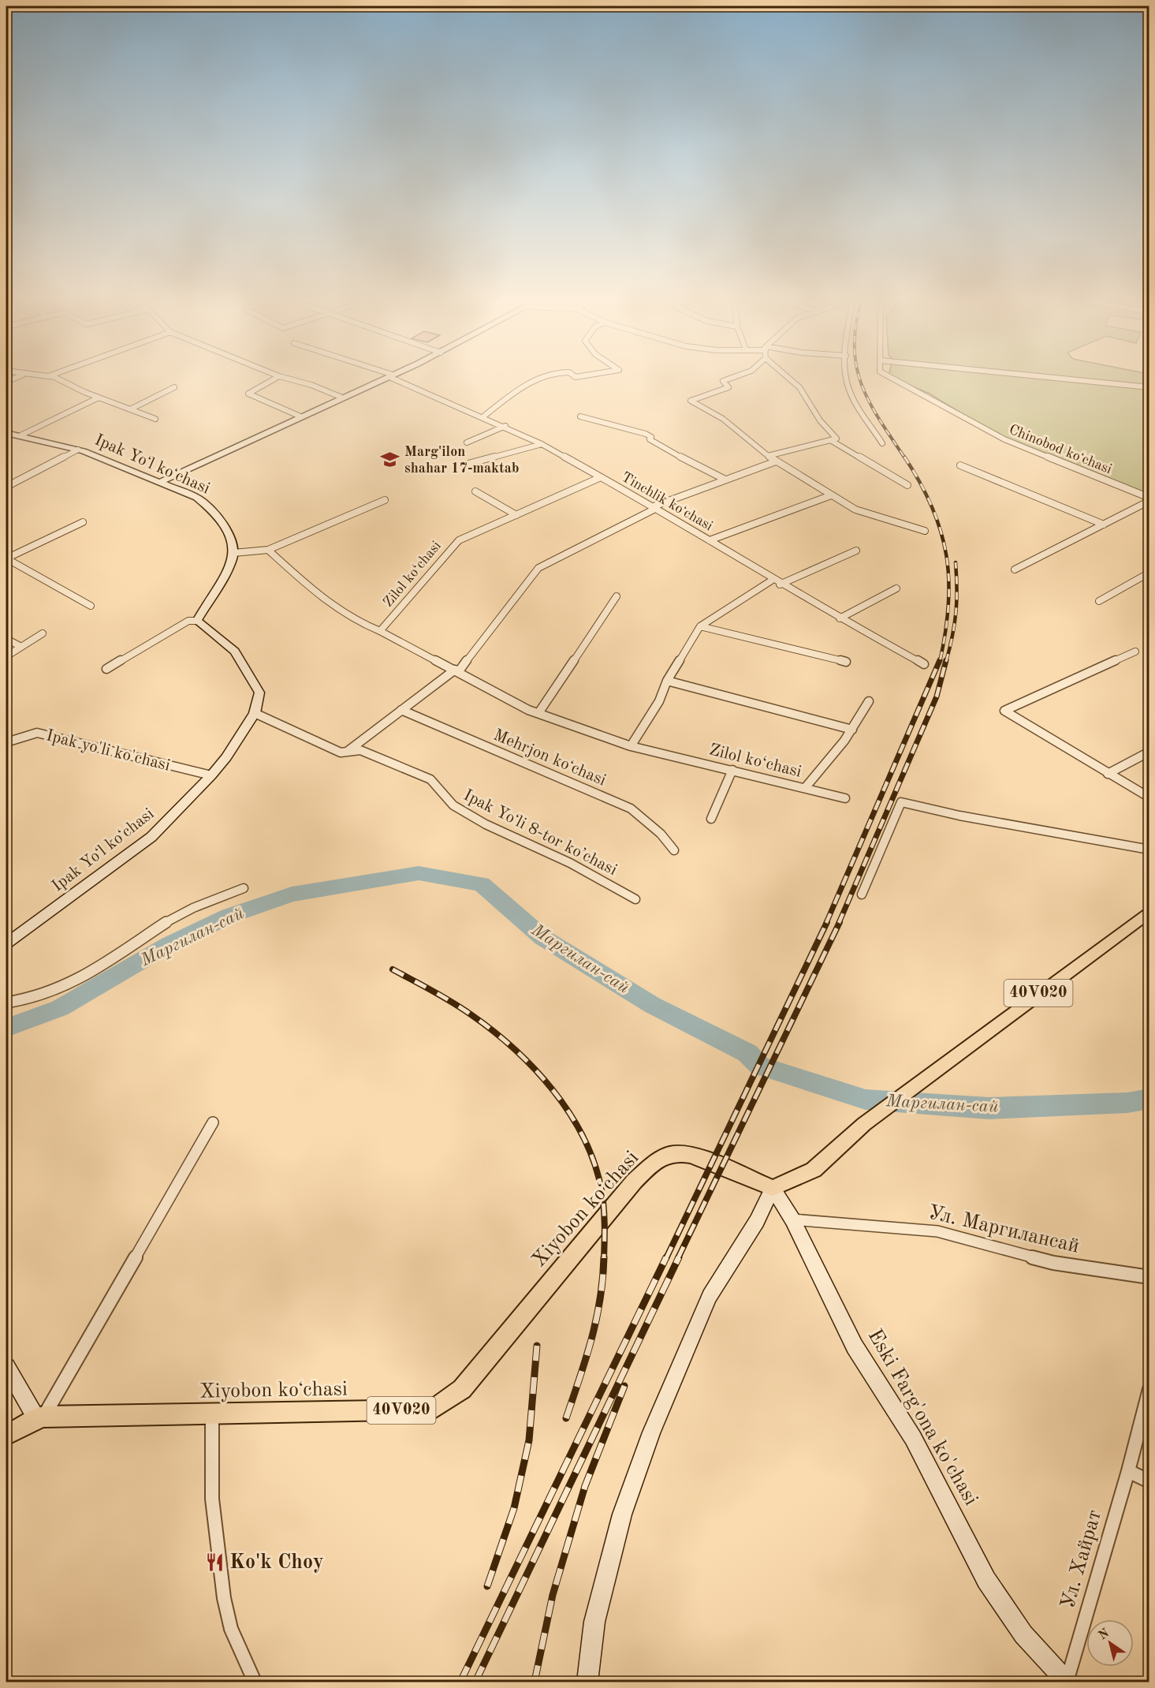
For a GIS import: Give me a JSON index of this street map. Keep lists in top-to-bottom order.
{
  "streets": {
    "main road": ["40V020", "Xiyobon koʻchasi"],
    "street": [
      "Chinobod koʻchasi",
      "Ipak Yoʻl koʻchasi",
      "Tinchlik koʻchasi",
      "Zilol ko‘chasi",
      "Ipak yo'li ko'chasi",
      "Mehrjon koʻchasi",
      "Ipak Yoʻli 8-tor koʼchasi",
      "Ул. Маргилансай",
      "Eski Farg'ona ko'chasi",
      "Ул. Хайрат"
    ]
  },
  "crossings": [
    ["Ipak Yoʻl koʻchasi", "Ipak yo'li ko'chasi"],
    ["Ipak Yoʻl koʻchasi", "Ipak Yoʻli 8-tor koʼchasi"],
    ["Tinchlik koʻchasi", "Zilol ko‘chasi"],
    ["40V020", "Xiyobon koʻchasi"],
    ["40V020", "Eski Farg'ona ko'chasi"],
    ["Xiyobon koʻchasi", "Eski Farg'ona ko'chasi"],
    ["Ул. Маргилансай", "Eski Farg'ona ko'chasi"],
    ["Eski Farg'ona ko'chasi", "Ул. Хайрат"]
  ],
  "water": ["Маргилан-сай"],
  "places": {
    "school or university": ["Marg'ilon shahar 17-maktab"],
    "restaurant": ["Ko'k Choy"]
  },
  "north": "top left"
}
